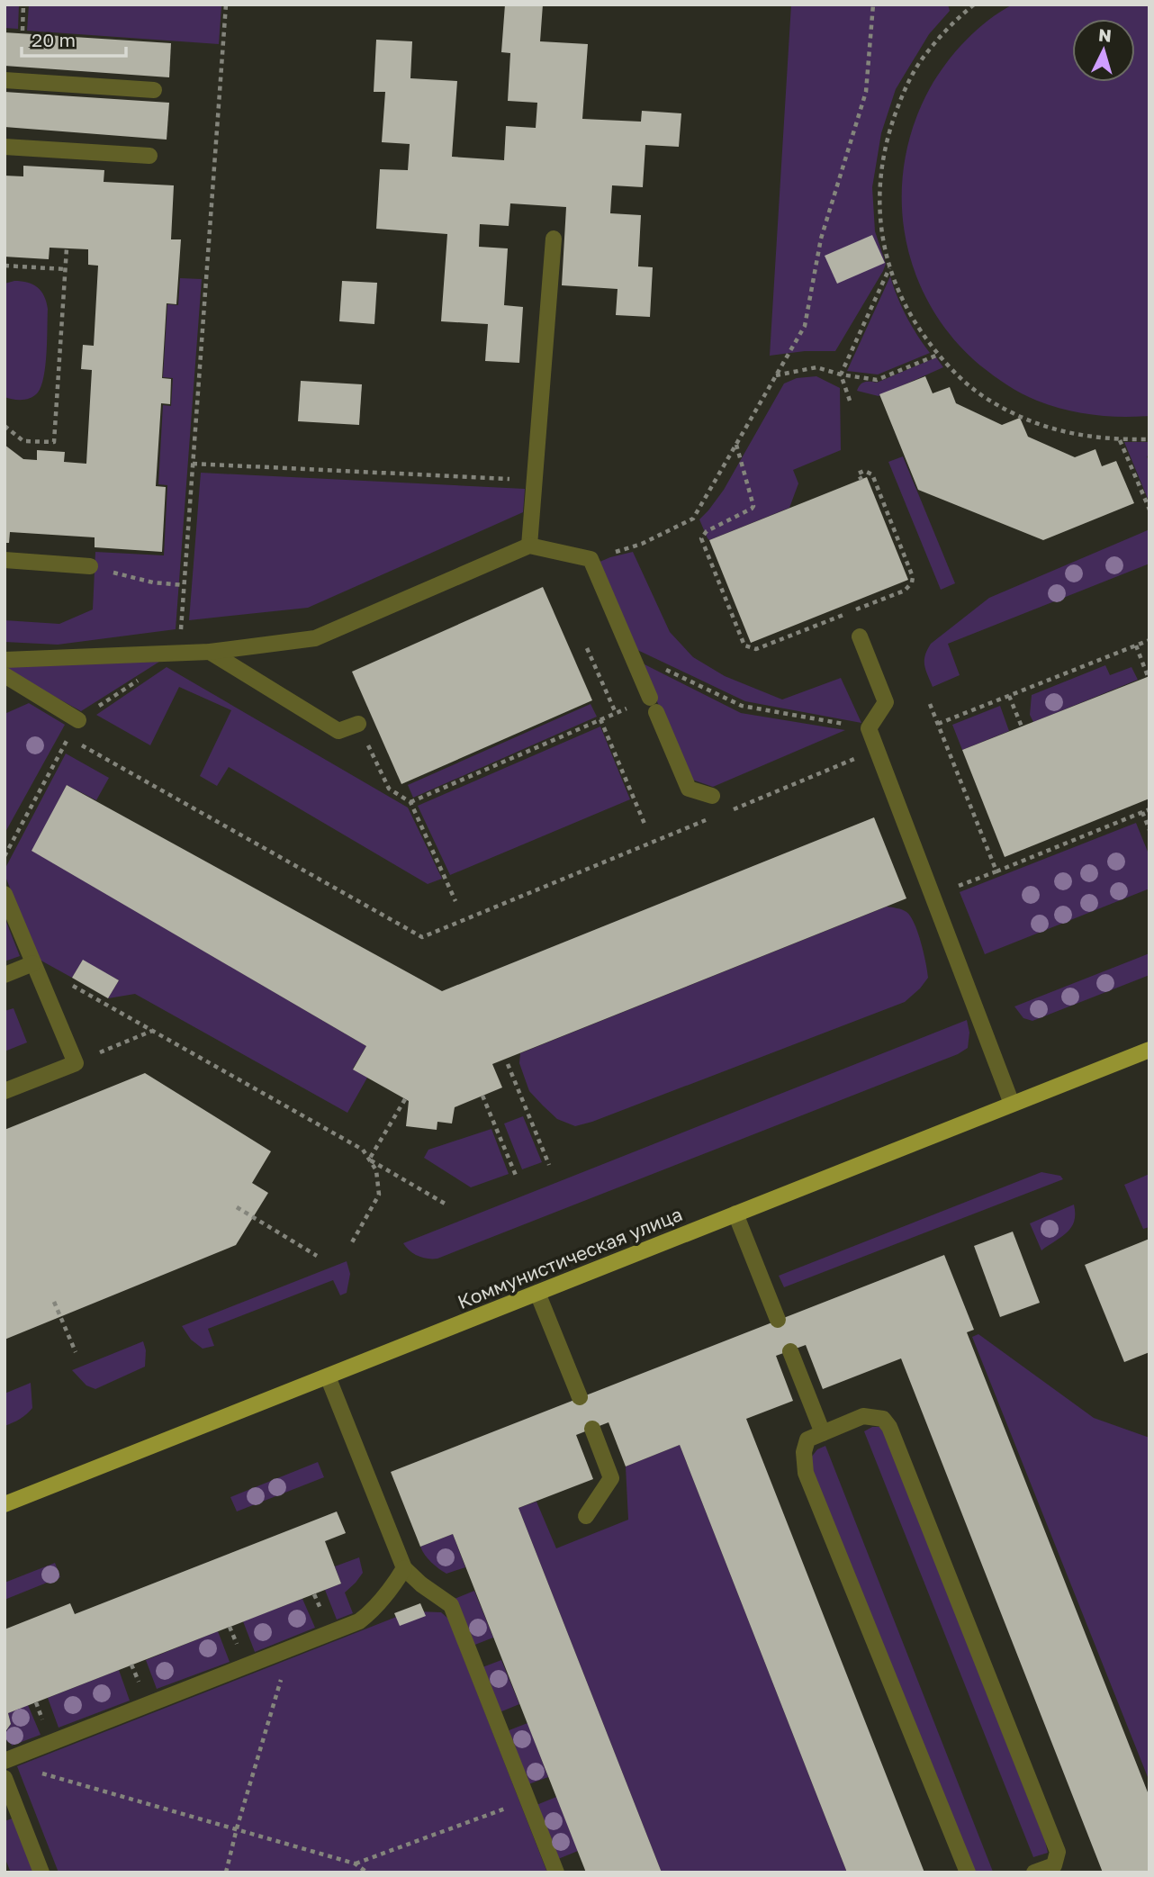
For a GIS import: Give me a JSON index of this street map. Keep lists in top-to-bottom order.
{
  "streets": {
    "main road": ["Коммунистическая улица"]
  },
  "scale_bar": "20 m",
  "north": "top"
}
